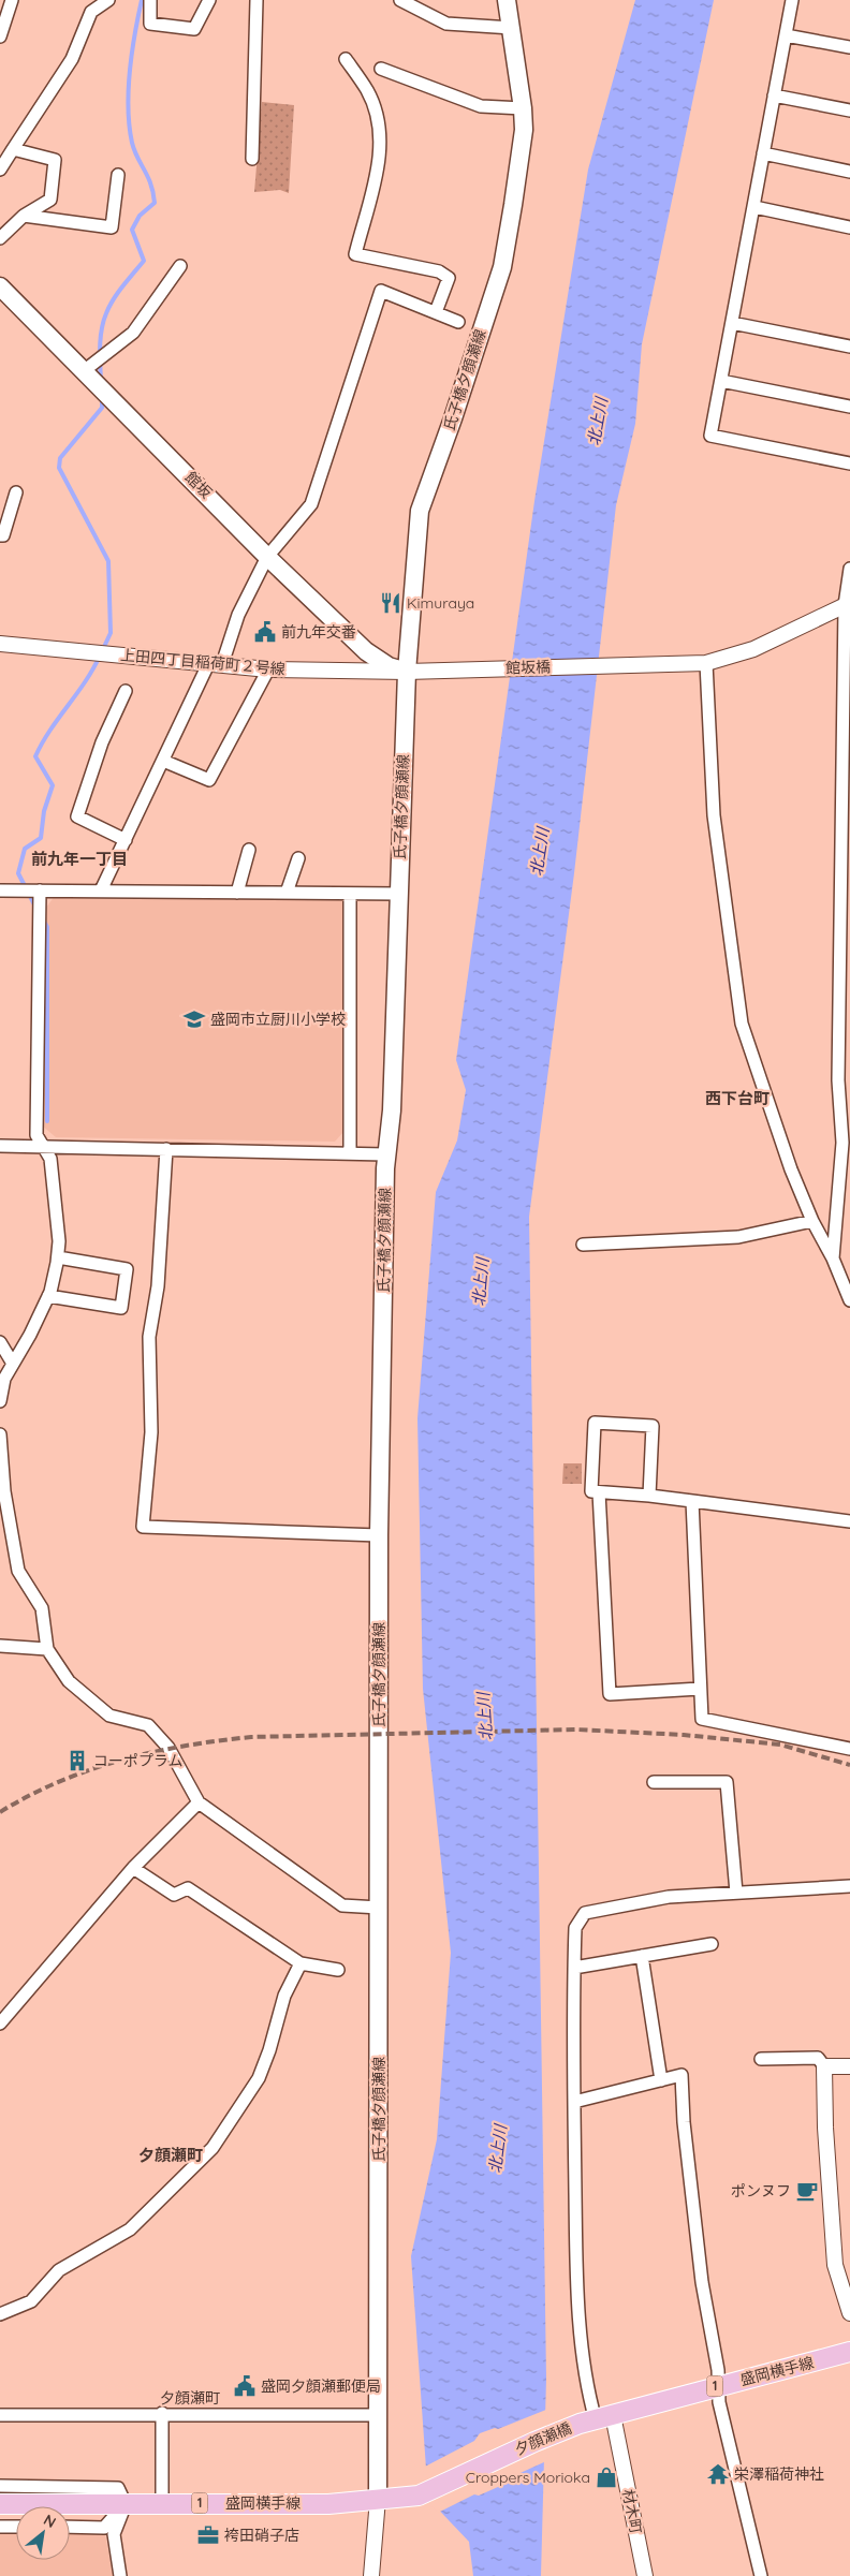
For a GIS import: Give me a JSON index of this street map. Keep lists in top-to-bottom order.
{
  "streets": {
    "main road": [
      "氏子橋夕顔瀬線",
      "館坂",
      "盛岡横手線",
      "1",
      "夕顔瀬橋"
    ],
    "street": [
      "上田四丁目稲荷町２号線",
      "館坂橋",
      "夕顔瀬町",
      "材木町"
    ]
  },
  "crossings": [
    ["氏子橋夕顔瀬線", "館坂"],
    ["氏子橋夕顔瀬線", "上田四丁目稲荷町２号線"],
    ["氏子橋夕顔瀬線", "館坂橋"],
    ["氏子橋夕顔瀬線", "盛岡横手線"],
    ["氏子橋夕顔瀬線", "夕顔瀬町"],
    ["館坂", "上田四丁目稲荷町２号線"],
    ["館坂", "館坂橋"],
    ["上田四丁目稲荷町２号線", "館坂橋"],
    ["盛岡横手線", "1"],
    ["盛岡横手線", "夕顔瀬橋"],
    ["盛岡横手線", "材木町"],
    ["夕顔瀬橋", "材木町"]
  ],
  "districts": ["前九年一丁目", "西下台町", "夕顔瀬町"],
  "water": ["北上川"],
  "places": {
    "restaurant": ["Kimuraya"],
    "public building": ["前九年交番", "盛岡夕顔瀬郵便局"],
    "school or university": ["盛岡市立厨川小学校"],
    "building": ["コーポプラム"],
    "cafe": ["ポンヌフ"],
    "temple": ["栄澤稲荷神社"],
    "shop": ["Croppers Morioka"],
    "office": ["袴田硝子店"]
  },
  "north": "top right"
}
